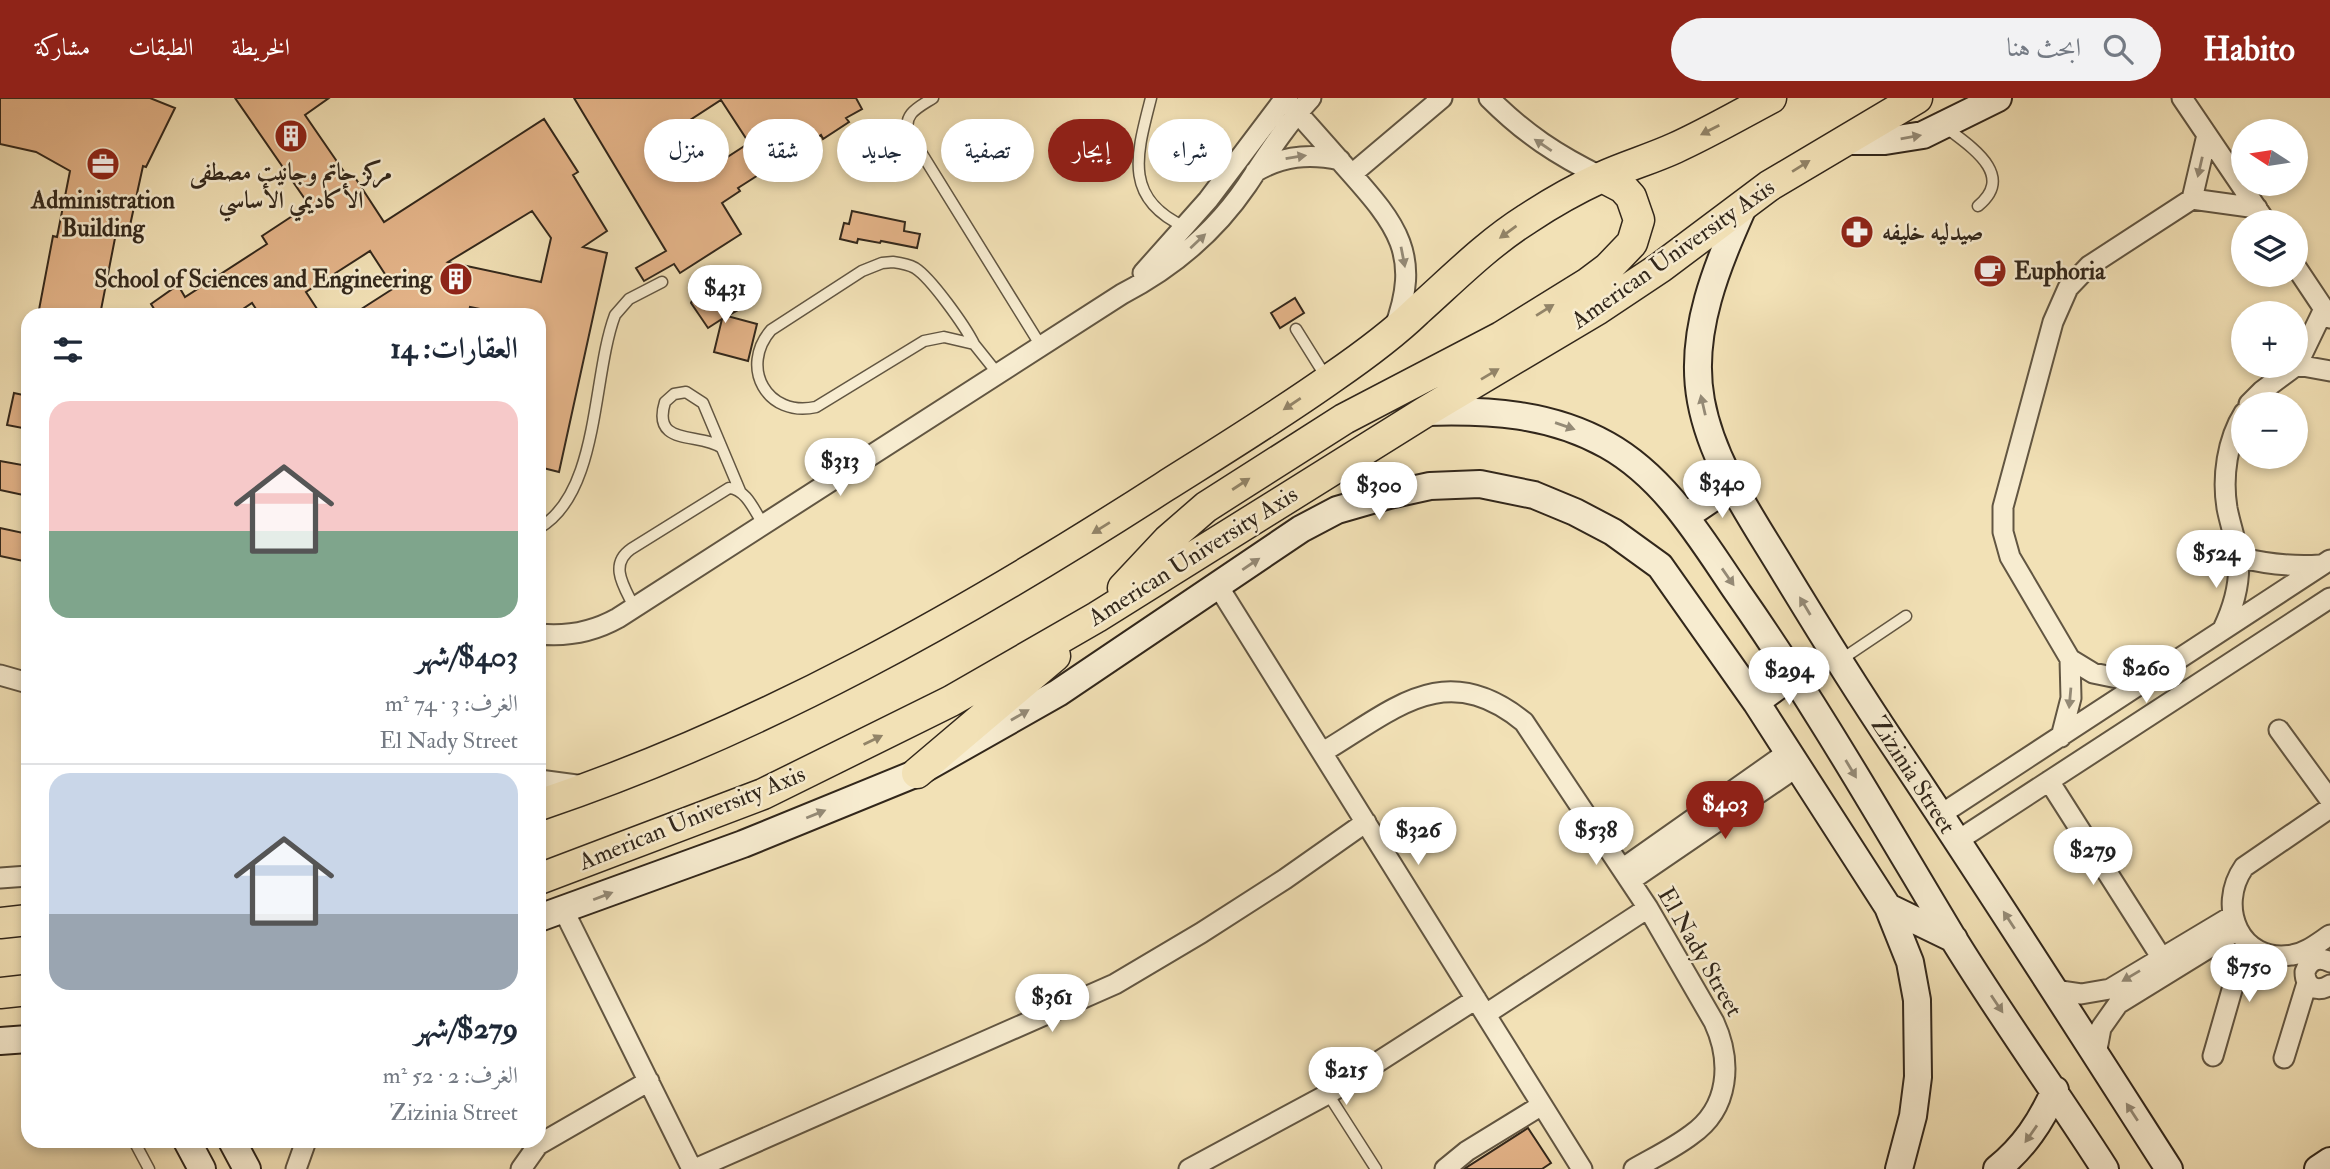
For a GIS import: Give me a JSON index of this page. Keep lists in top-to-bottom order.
{
  "streets": {
    "main road": ["American University Axis", "Zizinia Street"],
    "street": ["El Nady Street"]
  },
  "crossings": [
    ["American University Axis", "Zizinia Street"]
  ],
  "places": {
    "building": ["مركز حاتم وجانيت مصطفى الأكاديمي الأساسي", "School of Sciences and Engineering"],
    "office": ["Administration Building"],
    "pharmacy": ["صيدليه خليفه"],
    "cafe": ["Euphoria"]
  },
  "north": "left",
  "page": {
    "header": "Habito",
    "search": "ابحث هنا",
    "nav": ["الخريطة", "الطبقات", "مشاركة"],
    "map_buttons": ["+", "−"],
    "chip": [
      "شراء",
      "إيجار",
      "تصفية",
      "جديد",
      "شقة",
      "منزل"
    ],
    "price": [
      "$431",
      "$313",
      "$340",
      "$300",
      "$524",
      "$260",
      "$294",
      "$403",
      "$326",
      "$538",
      "$279",
      "$750",
      "$361",
      "$215"
    ],
    "heading": "العقارات: 14",
    "list": [
      {
        "name": "$403/شهر",
        "note": "الغرف: 3 · 74 m² · El Nady Street"
      },
      {
        "name": "$279/شهر",
        "note": "الغرف: 2 · 52 m² · Zizinia Street"
      }
    ]
  }
}
